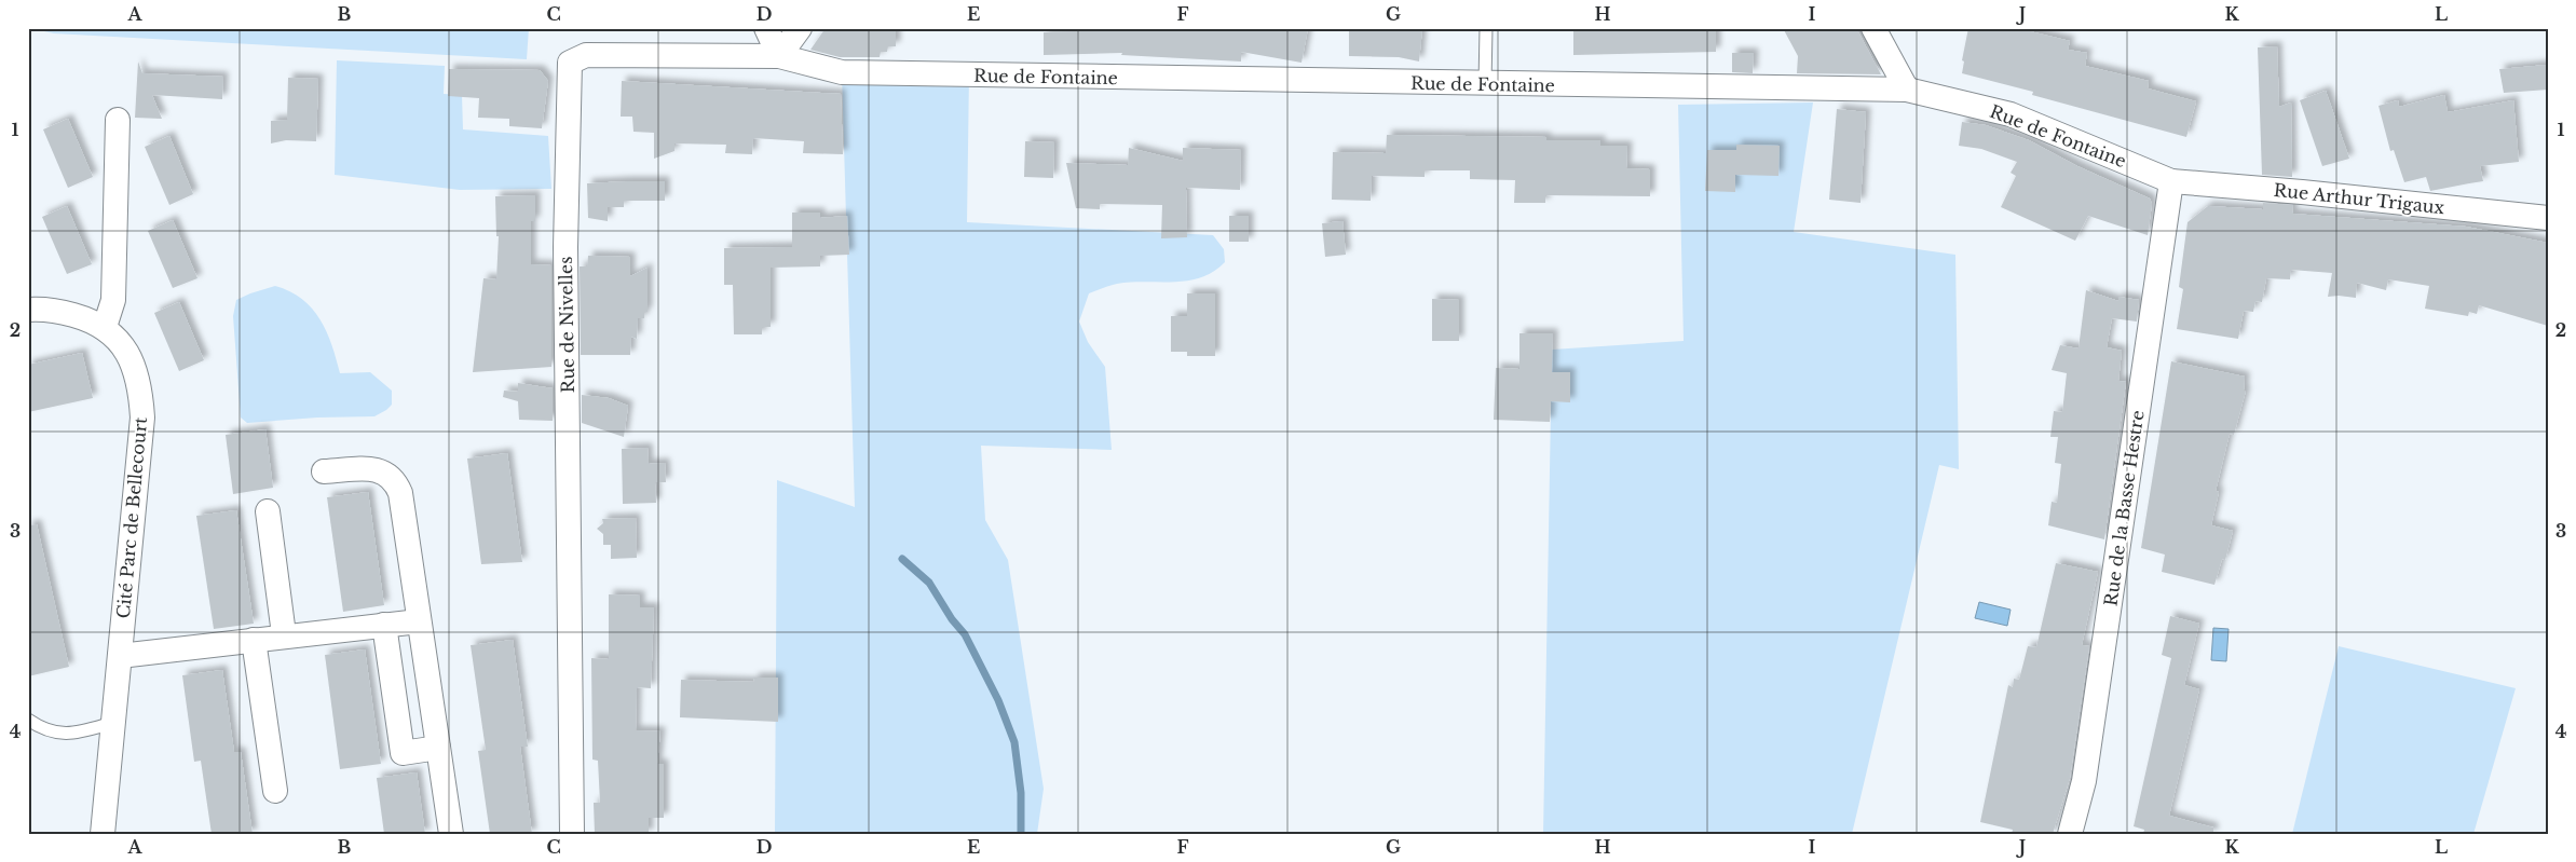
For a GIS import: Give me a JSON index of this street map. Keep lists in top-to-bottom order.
{
  "streets": {
    "street": [
      "Rue de Fontaine",
      "Rue Arthur Trigaux",
      "Rue de Nivelles",
      "Rue de la Basse Hestre",
      "Cité Parc de Bellecourt"
    ]
  },
  "crossings": [
    ["Rue de Fontaine", "Rue Arthur Trigaux"],
    ["Rue de Fontaine", "Rue de Nivelles"],
    ["Rue de Fontaine", "Rue de la Basse Hestre"],
    ["Rue Arthur Trigaux", "Rue de la Basse Hestre"]
  ],
  "grid": {
    "columns": [
      "A",
      "B",
      "C",
      "D",
      "E",
      "F",
      "G",
      "H",
      "I",
      "J",
      "K",
      "L"
    ],
    "rows": [
      "1",
      "2",
      "3",
      "4"
    ]
  }
}
